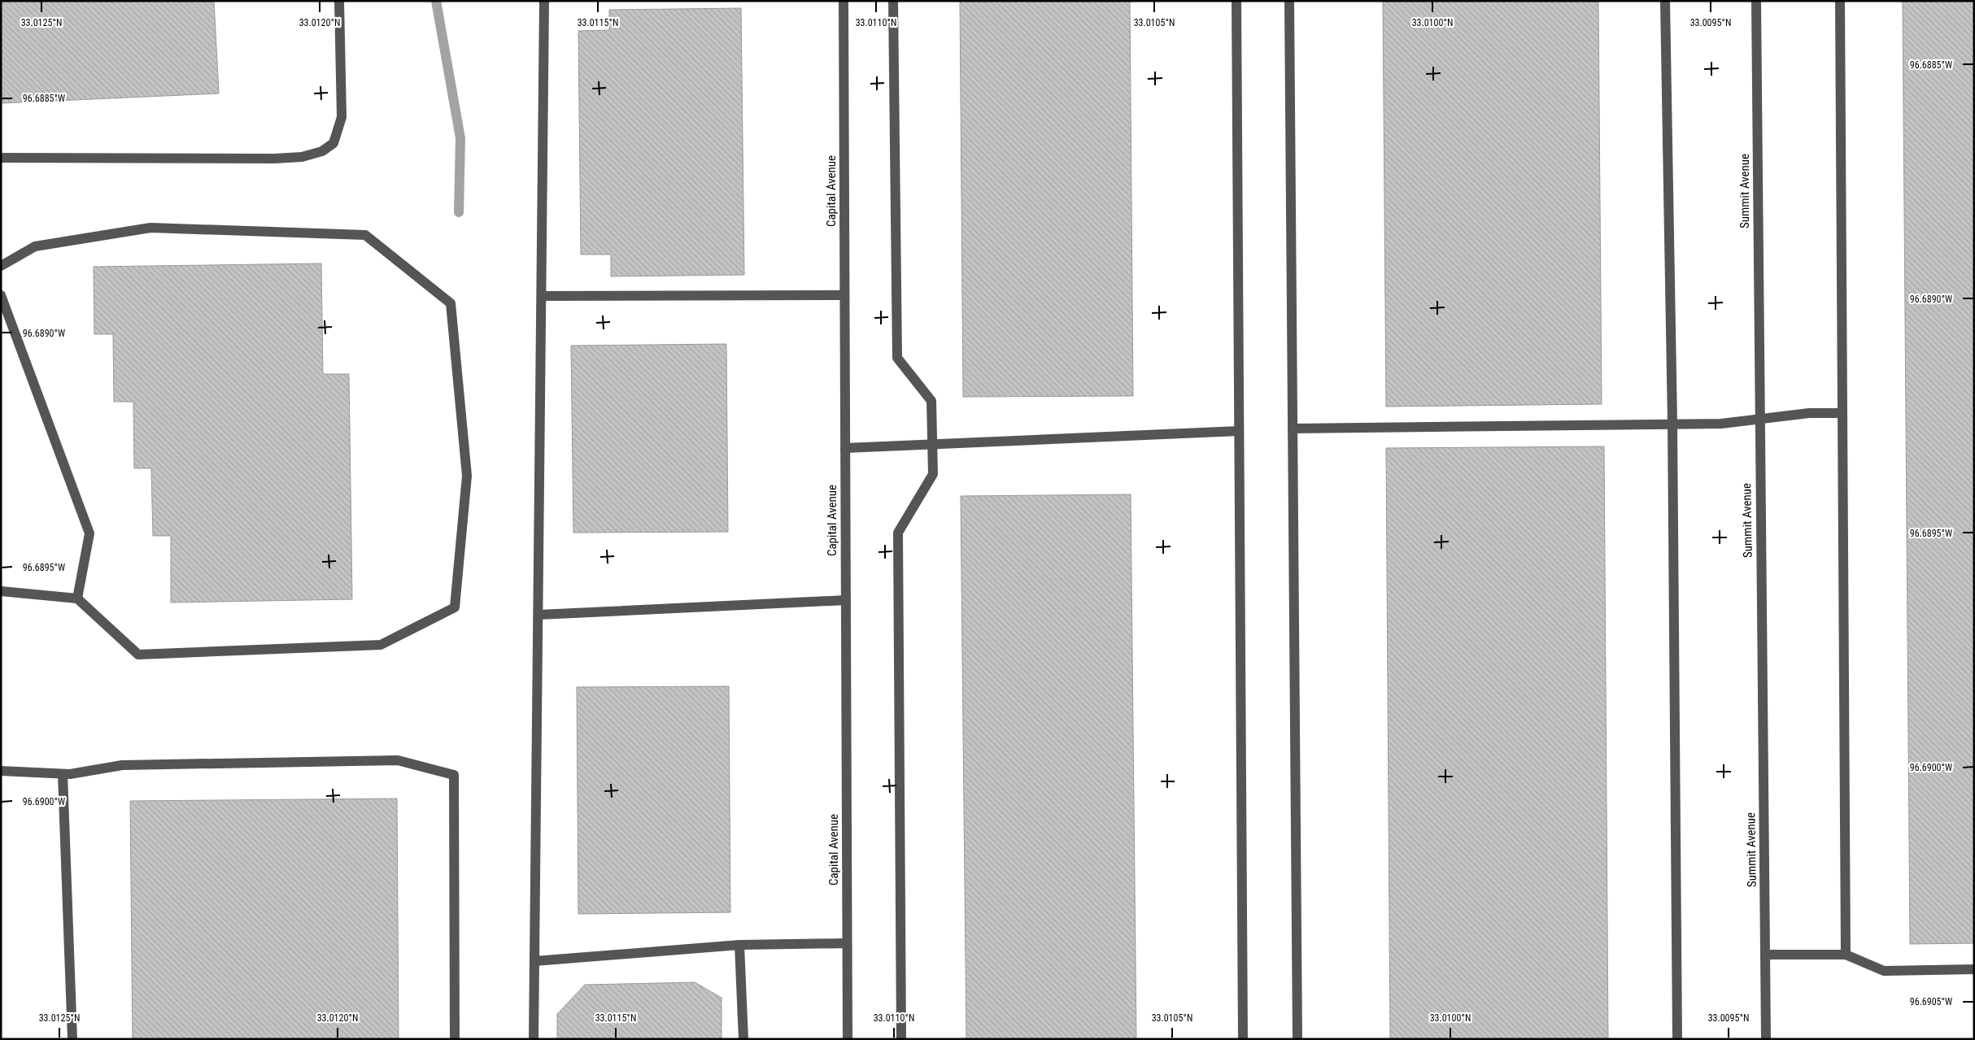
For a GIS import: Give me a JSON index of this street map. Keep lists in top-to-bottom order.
{
  "streets": {
    "street": ["Capital Avenue", "Summit Avenue"]
  },
  "coordinates": [
    "33.0125°N",
    "33.0120°N",
    "33.0115°N",
    "33.0110°N",
    "33.0105°N",
    "33.0100°N",
    "33.0095°N",
    "96.6885°W",
    "96.6890°W",
    "96.6895°W",
    "96.6900°W",
    "96.6905°W"
  ]
}
